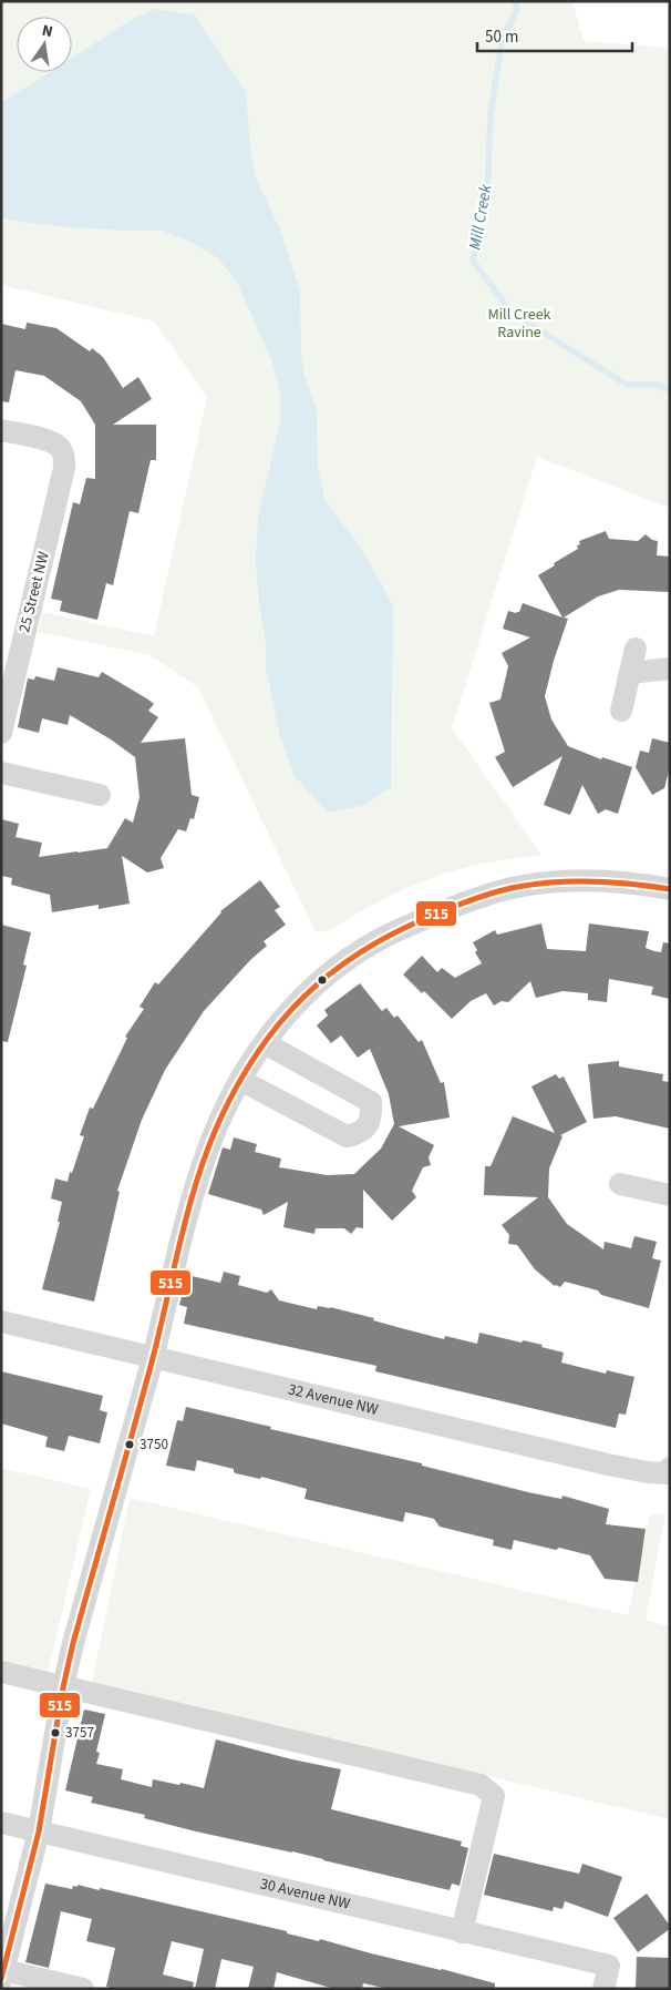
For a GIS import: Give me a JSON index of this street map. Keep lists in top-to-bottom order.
{
  "streets": {
    "street": ["25 Street NW", "32 Avenue NW", "30 Avenue NW"]
  },
  "water": ["Mill Creek"],
  "parks": ["Mill Creek Ravine"],
  "places": ["3750", "3757"],
  "lines": ["transit line 515"],
  "scale_bar": "50 m",
  "north": "top"
}
